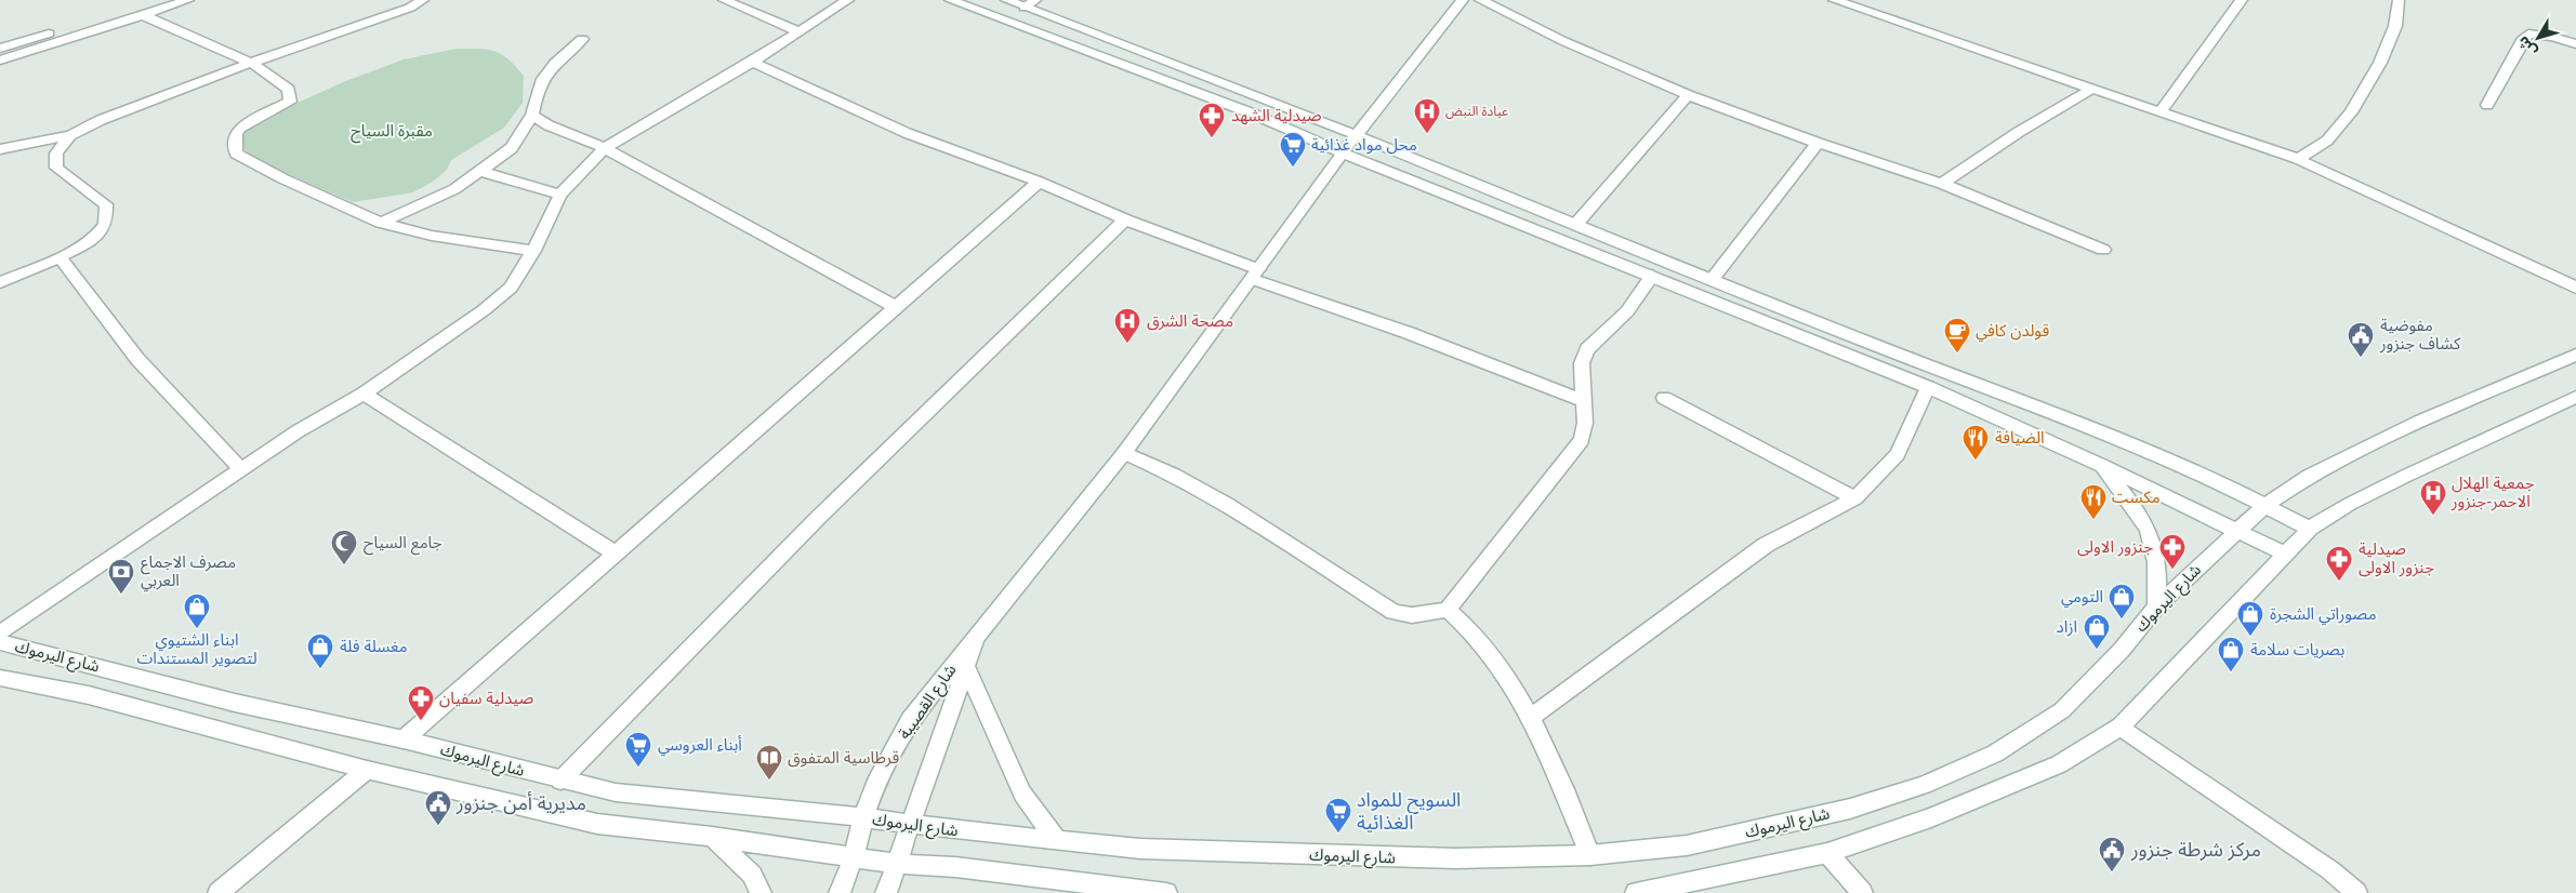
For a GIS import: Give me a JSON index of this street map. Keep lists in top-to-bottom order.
{
  "streets": {
    "street": ["شارع اليرموك", "شارع القصيبة"]
  },
  "crossings": [
    ["شارع اليرموك", "شارع القصيبة"]
  ],
  "parks": ["مقبرة السياح"],
  "places": {
    "hospital": ["عيادة النبض", "مصحة الشرق", "جمعية الهلال الاحمر-جنزور"],
    "pharmacy": [
      "صيدلية الشهد",
      "جنزور الاولى",
      "صيدلية جنزور الاولى",
      "صيدلية سفيان"
    ],
    "supermarket": ["محل مواد غذائية", "أبناء العروسي", "السويح للمواد الغذائية"],
    "cafe": ["قولدن كافي"],
    "public building": ["مفوضية كشاف جنزور", "مديرية أمن جنزور", "مركز شرطة جنزور"],
    "restaurant": ["الضيافة", "مكست"],
    "mosque": ["جامع السياح"],
    "bank": ["مصرف الاجماع العربي"],
    "shop": [
      "التومي",
      "ابناء الشتيوي لتصوير المستندات",
      "مصوراتي الشجرة",
      "ازاد",
      "مغسلة فلة",
      "بصريات سلامة"
    ],
    "library": ["قرطاسية المتفوق"]
  },
  "north": "bottom left"
}
